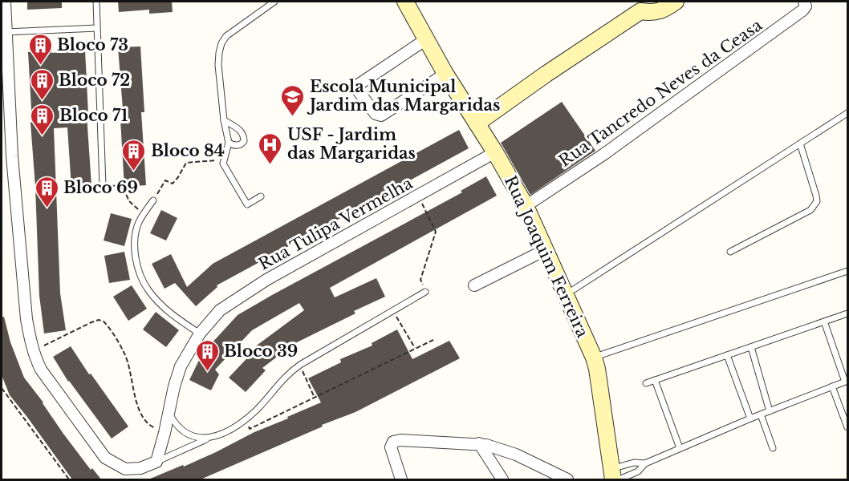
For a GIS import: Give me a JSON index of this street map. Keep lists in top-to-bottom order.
{
  "streets": {
    "street": ["Rua Tancredo Neves da Ceasa", "Rua Tulipa Vermelha", "Rua Joaquim Ferreira"]
  },
  "crossings": [
    ["Rua Tancredo Neves da Ceasa", "Rua Joaquim Ferreira"],
    ["Rua Tulipa Vermelha", "Rua Joaquim Ferreira"]
  ],
  "places": {
    "building": [
      "Bloco 73",
      "Bloco 72",
      "Bloco 71",
      "Bloco 84",
      "Bloco 69",
      "Bloco 39"
    ],
    "school or university": ["Escola Municipal Jardim das Margaridas"],
    "hospital": ["USF - Jardim das Margaridas"]
  }
}
